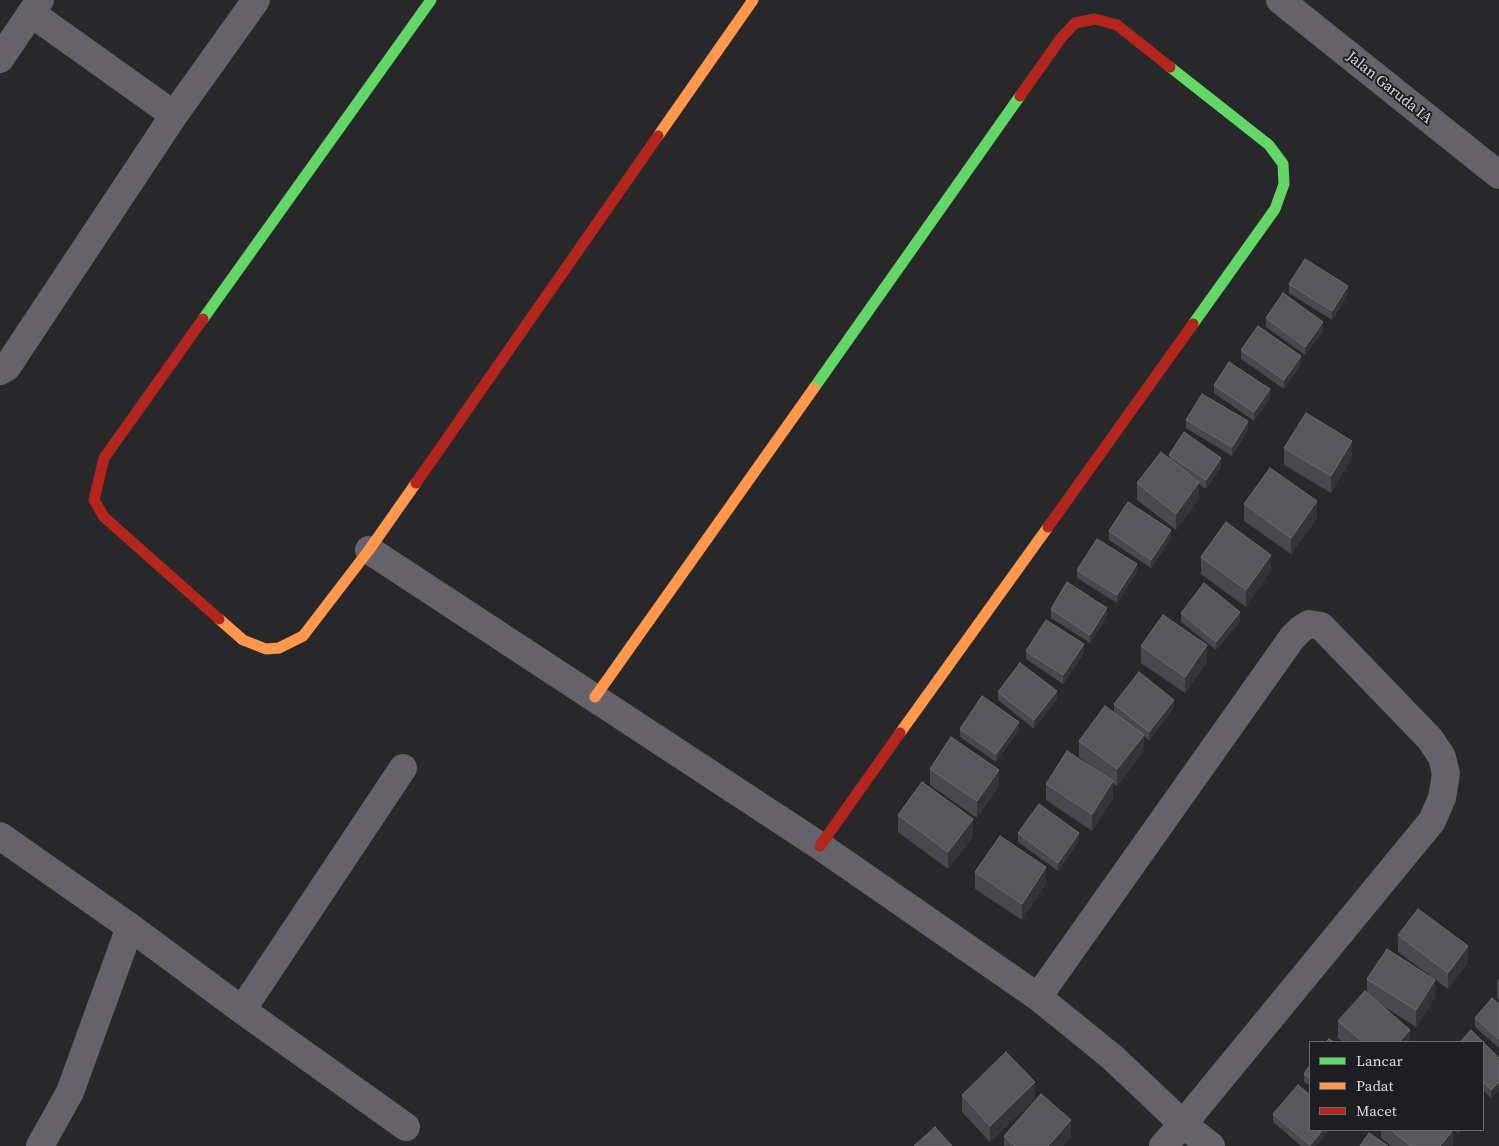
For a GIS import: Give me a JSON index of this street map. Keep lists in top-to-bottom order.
{
  "streets": {
    "street": ["Jalan Garuda IA"]
  },
  "legend": ["Lancar", "Padat", "Macet"]
}
